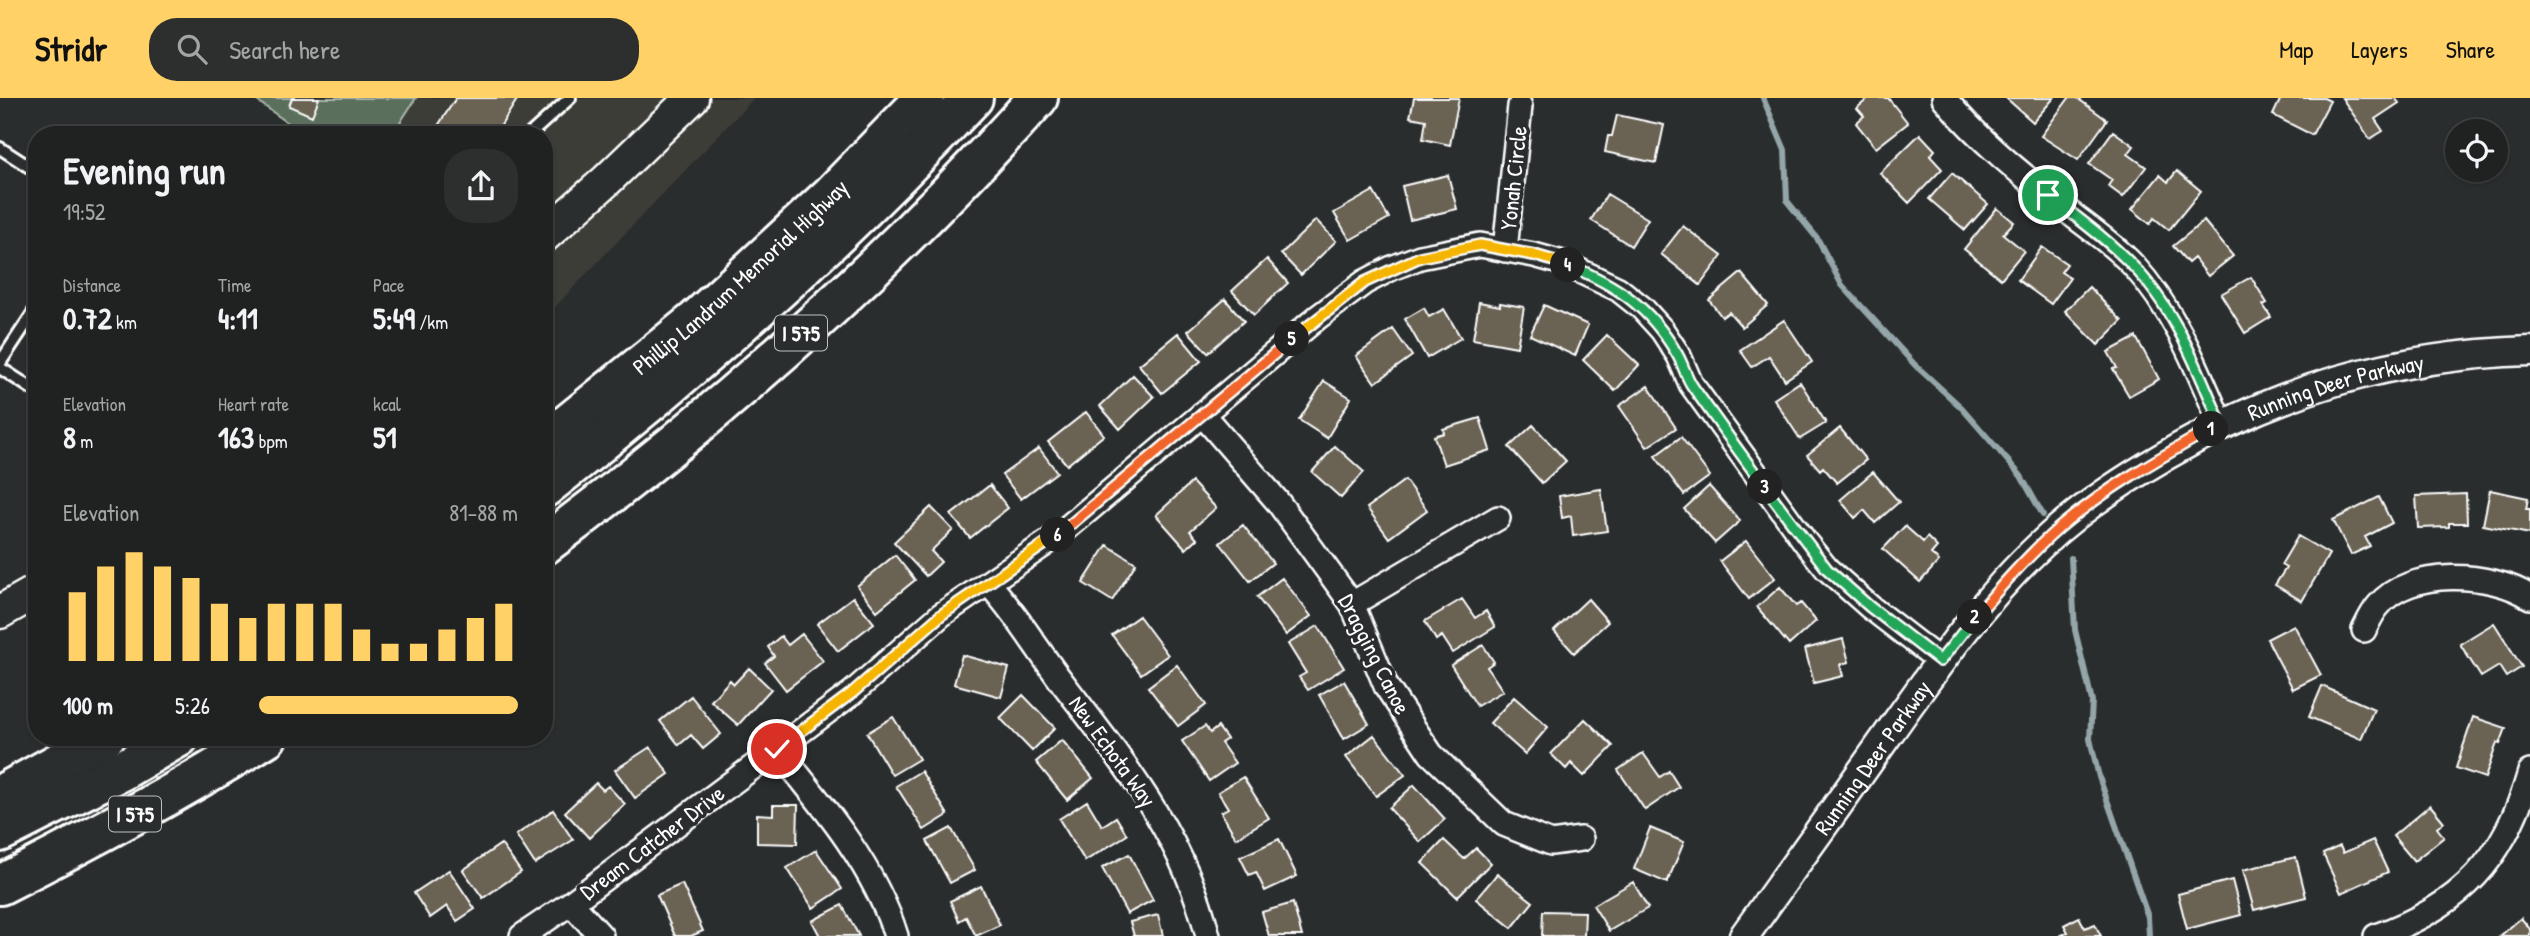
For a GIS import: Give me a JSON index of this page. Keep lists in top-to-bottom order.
{
  "streets": {
    "highway": ["Phillip Landrum Memorial Highway", "I 575"],
    "street": [
      "Yonah Circle",
      "Running Deer Parkway",
      "Dragging Canoe",
      "New Echota Way",
      "Dream Catcher Drive"
    ]
  },
  "crossings": [
    ["Yonah Circle", "Dream Catcher Drive"],
    ["Running Deer Parkway", "Dream Catcher Drive"],
    ["Dragging Canoe", "Dream Catcher Drive"],
    ["New Echota Way", "Dream Catcher Drive"]
  ],
  "page": {
    "header": "Stridr",
    "search": "Search here",
    "nav": ["Map", "Layers", "Share"],
    "heading": ["Evening run", "19:52"],
    "stats": [
      ["Distance", "0.72 km"],
      ["Time", "4:11"],
      ["Pace", "5:49 /km"],
      ["Elevation", "8 m"],
      ["Heart rate", "163 bpm"],
      ["kcal", "51"]
    ],
    "pins": [
      "4",
      "5",
      "1",
      "3",
      "6",
      "2"
    ],
    "chart": ["Elevation", "81–88 m"],
    "list": [
      {
        "name": "100 m",
        "note": "5:26"
      }
    ]
  }
}
